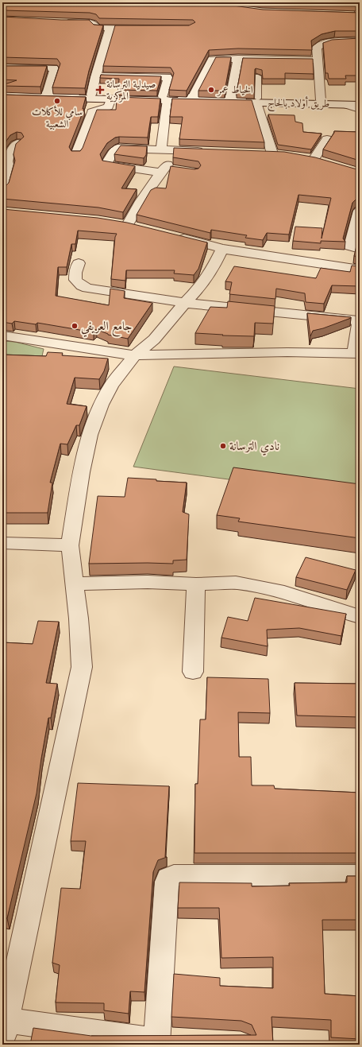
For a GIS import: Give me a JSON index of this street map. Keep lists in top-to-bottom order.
{
  "streets": {
    "street": ["طريق أولاد بالحاج"]
  },
  "places": {
    "health": ["صيدلية الترسانة المركزية"],
    "other": [
      "الخياط عمر",
      "سامي للأكلات الشعبية",
      "جامع العريفي",
      "نادي الترسانة"
    ]
  }
}
